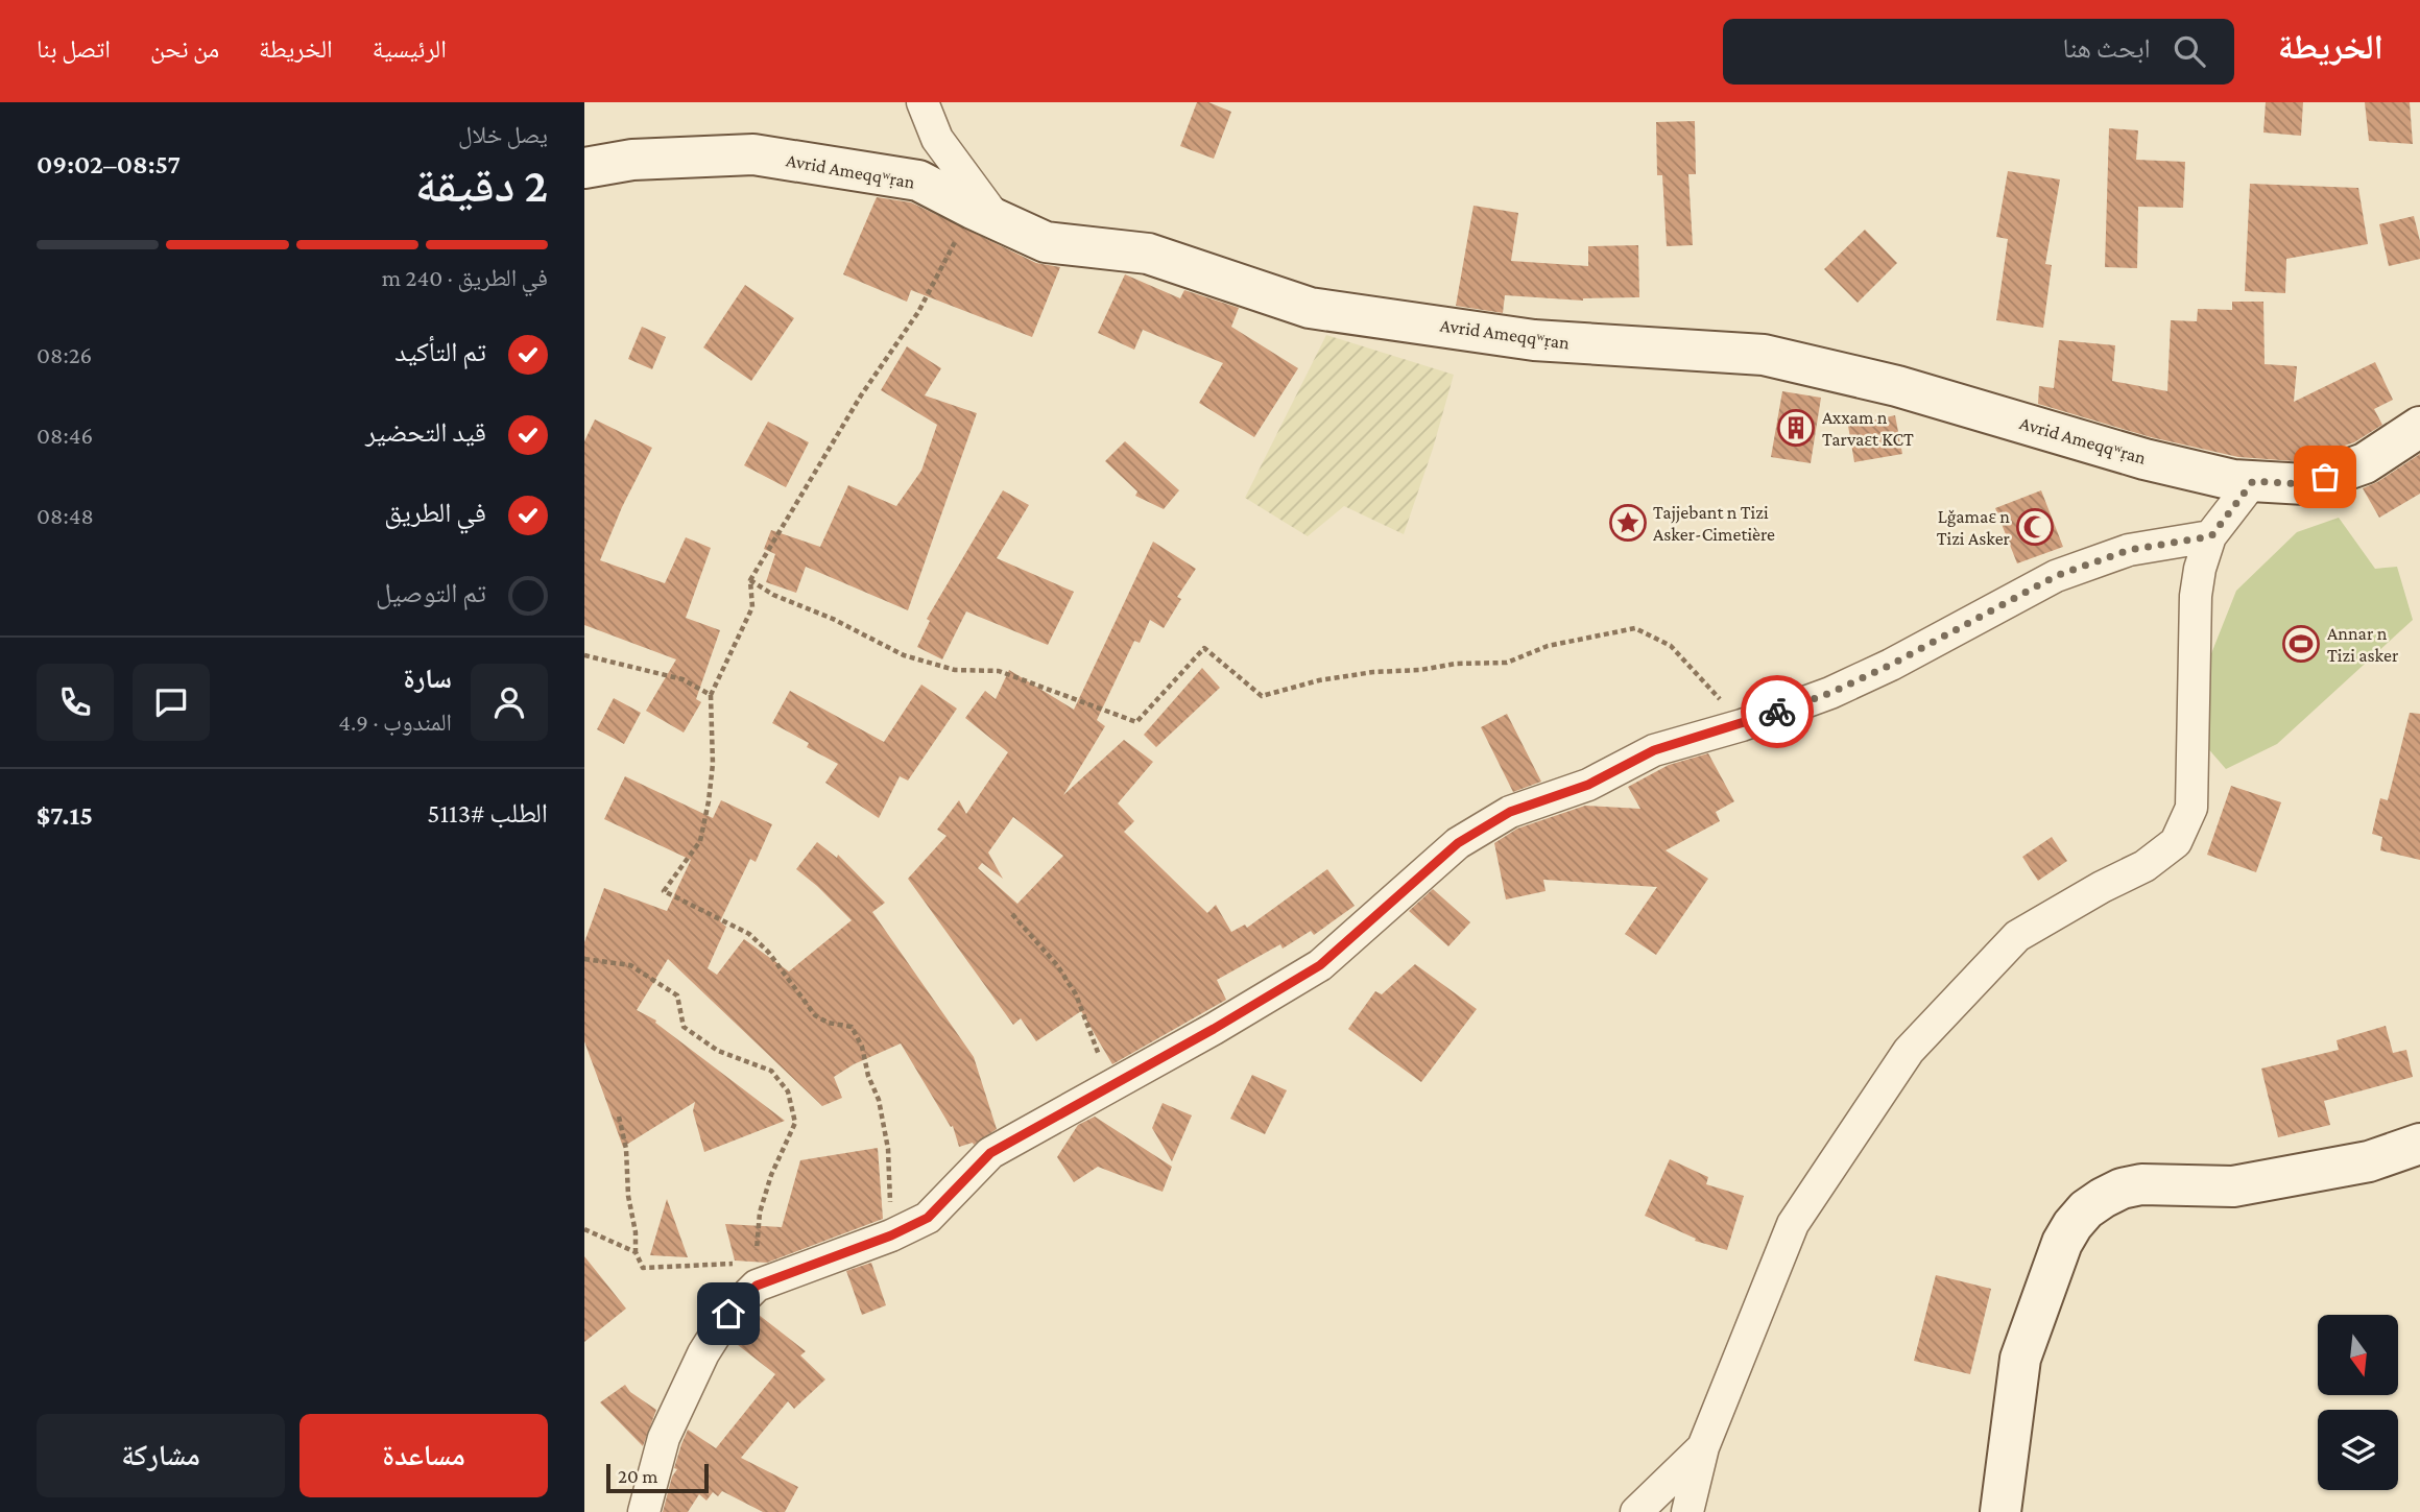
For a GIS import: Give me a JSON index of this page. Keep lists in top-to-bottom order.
{
  "streets": {
    "street": ["Avrid Ameqqʷṛan"]
  },
  "places": {
    "building": ["Axxam n Tarvaɛt KCT"],
    "place": ["Tajjebant n Tizi Asker-Cimetière"],
    "mosque": ["Lǧamaɛ n Tizi Asker"],
    "sports": ["Annar n Tizi asker"]
  },
  "scale_bar": "20 m",
  "north": "bottom",
  "page": {
    "header": "الخريطة",
    "search": "ابحث هنا",
    "nav": [
      "الرئيسية",
      "الخريطة",
      "من نحن",
      "اتصل بنا"
    ],
    "heading": ["2 دقيقة", "يصل خلال", "08:57–09:02"],
    "panel": [
      "سارة",
      "المندوب · 4.9",
      "الطلب #5113",
      "$7.15"
    ],
    "bar": "في الطريق · 240 m",
    "list": [
      ["تم التأكيد", "08:26"],
      ["قيد التحضير", "08:46"],
      ["في الطريق", "08:48"],
      "تم التوصيل"
    ],
    "buttons": ["مساعدة", "مشاركة"],
    "scale": "20 m"
  }
}
